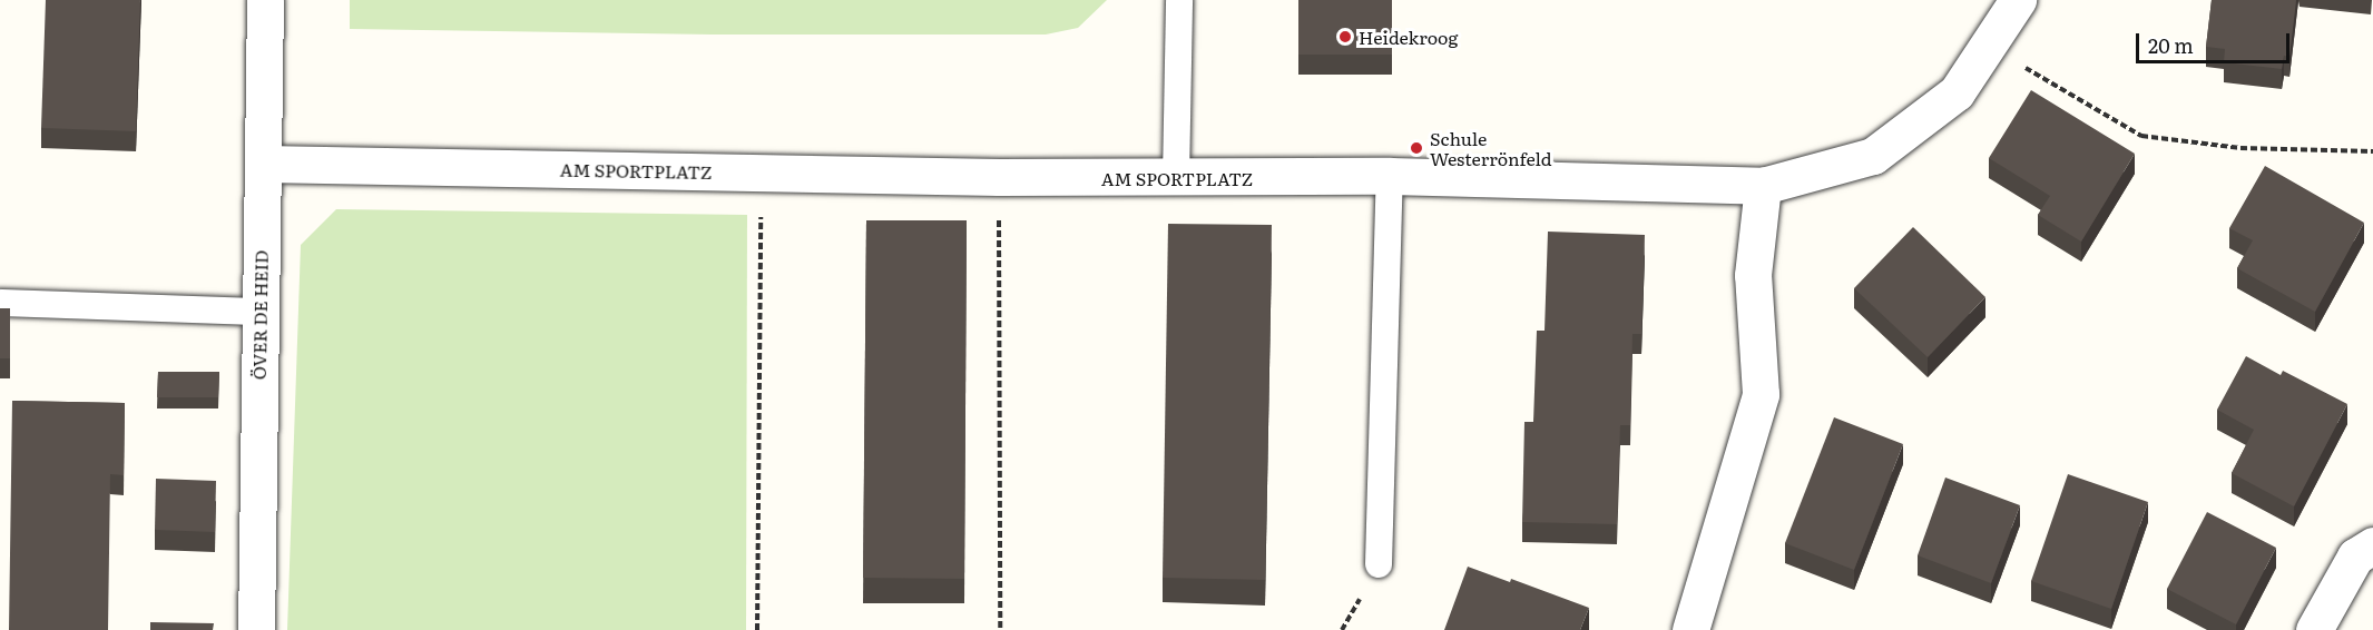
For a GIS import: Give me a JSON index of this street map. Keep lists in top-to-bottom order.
{
  "streets": {
    "street": ["AM SPORTPLATZ", "ÖVER DE HEID"]
  },
  "crossings": [
    ["AM SPORTPLATZ", "ÖVER DE HEID"]
  ],
  "places": ["Heidekroog", "Schule Westerrönfeld"],
  "scale_bar": "20 m"
}
